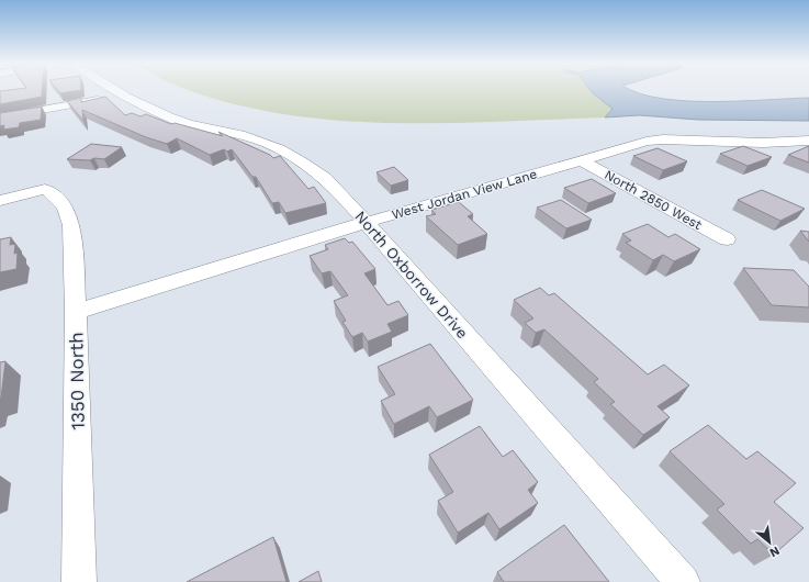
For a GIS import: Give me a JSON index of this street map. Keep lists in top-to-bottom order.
{
  "streets": {
    "street": [
      "West Jordan View Lane",
      "North 2850 West",
      "North Oxborrow Drive",
      "1350 North"
    ]
  },
  "crossings": [
    ["West Jordan View Lane", "North 2850 West"],
    ["West Jordan View Lane", "North Oxborrow Drive"],
    ["West Jordan View Lane", "1350 North"]
  ],
  "north": "bottom right"
}
